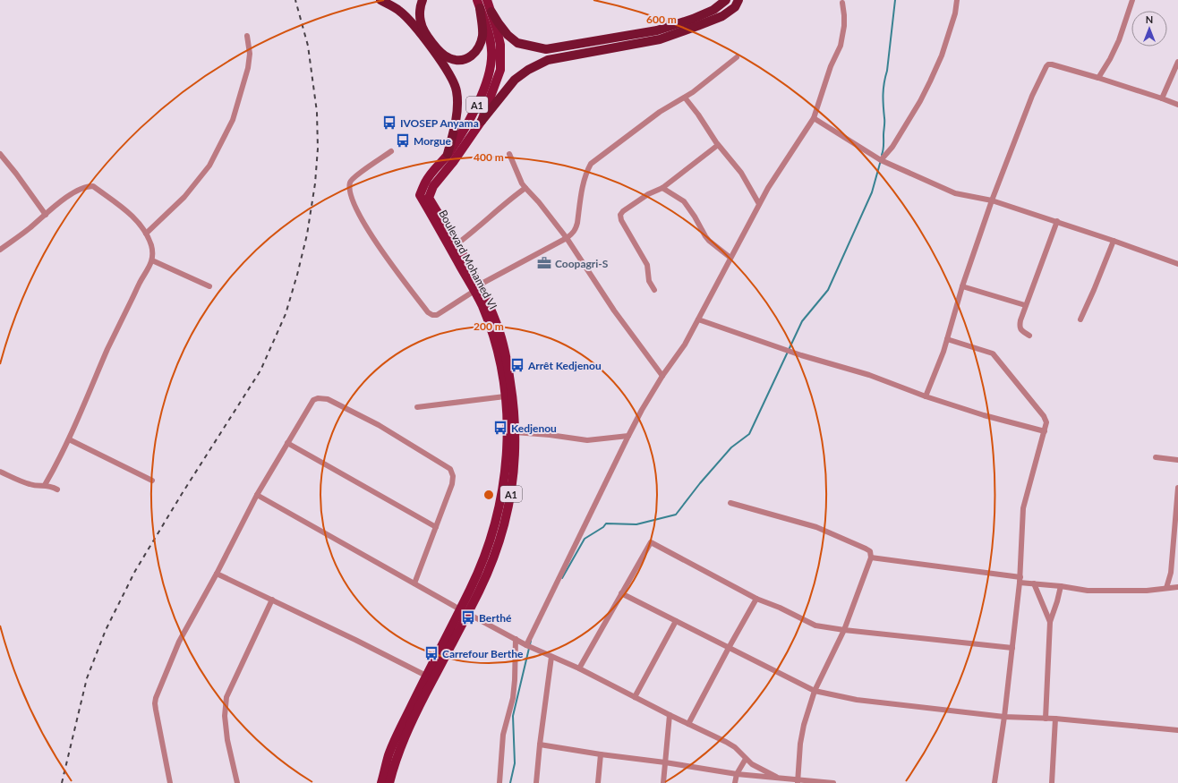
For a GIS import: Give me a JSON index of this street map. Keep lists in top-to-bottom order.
{
  "streets": {
    "main road": ["A1", "Boulevard Mohamed VI"]
  },
  "places": {
    "bus stop": [
      "IVOSEP Anyama",
      "Morgue",
      "Arrêt Kedjenou",
      "Kedjenou",
      "Berthé",
      "Carrefour Berthe"
    ],
    "office": ["Coopagri-S"]
  },
  "north": "top",
  "rings": ["600 m", "400 m", "200 m"]
}
